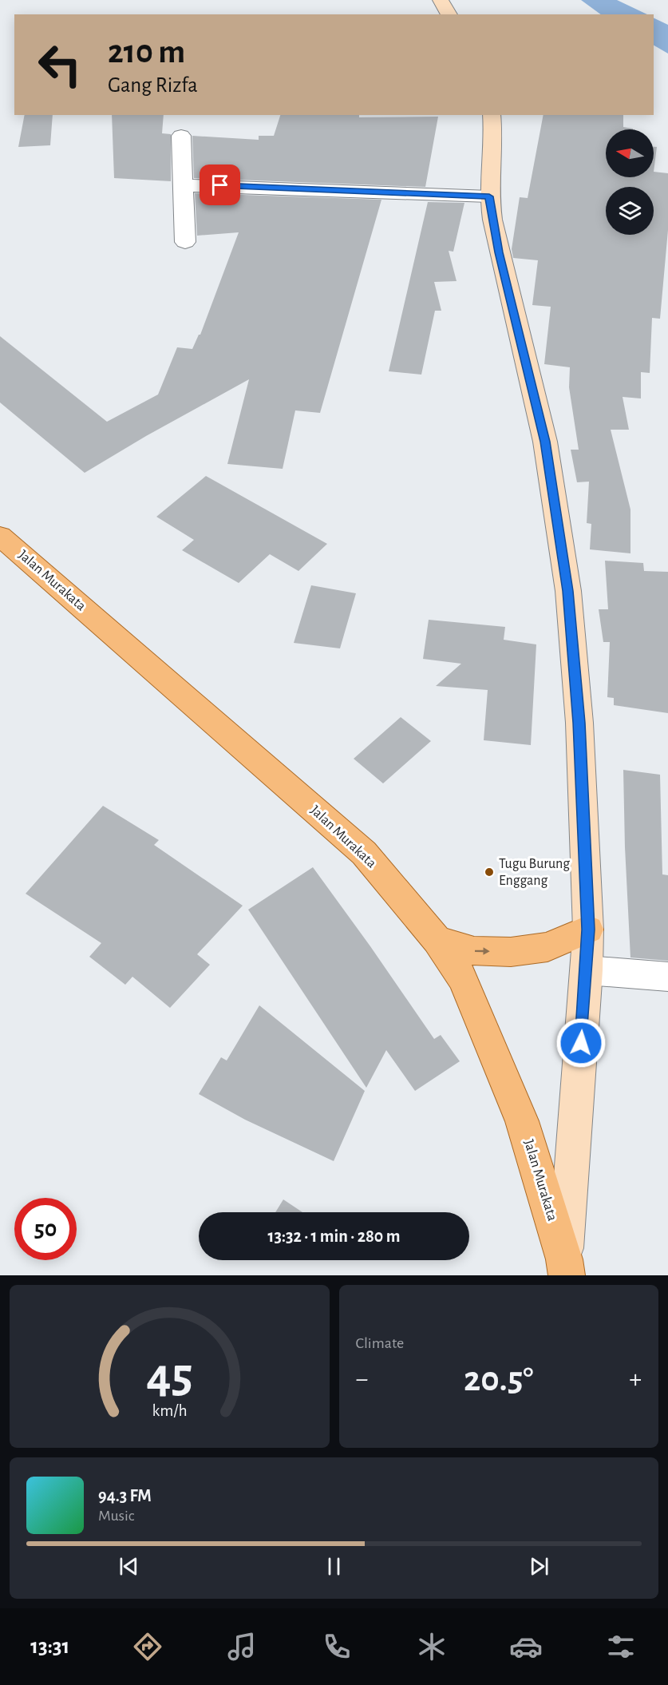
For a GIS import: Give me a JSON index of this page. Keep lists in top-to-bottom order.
{
  "streets": {
    "main road": ["Jalan Murakata"]
  },
  "places": ["Tugu Burung Enggang"],
  "north": "left",
  "page": {
    "turn": ["210 m", "Gang Rizfa"],
    "limit": "50",
    "trip": "13:32 · 1 min · 280 m",
    "tile": "Climate",
    "heat": ["−", "20.5°", "+"],
    "song": ["94.3 FM", "Music"],
    "tabs": "13:31",
    "gauge": ["45", "km/h"]
  }
}
